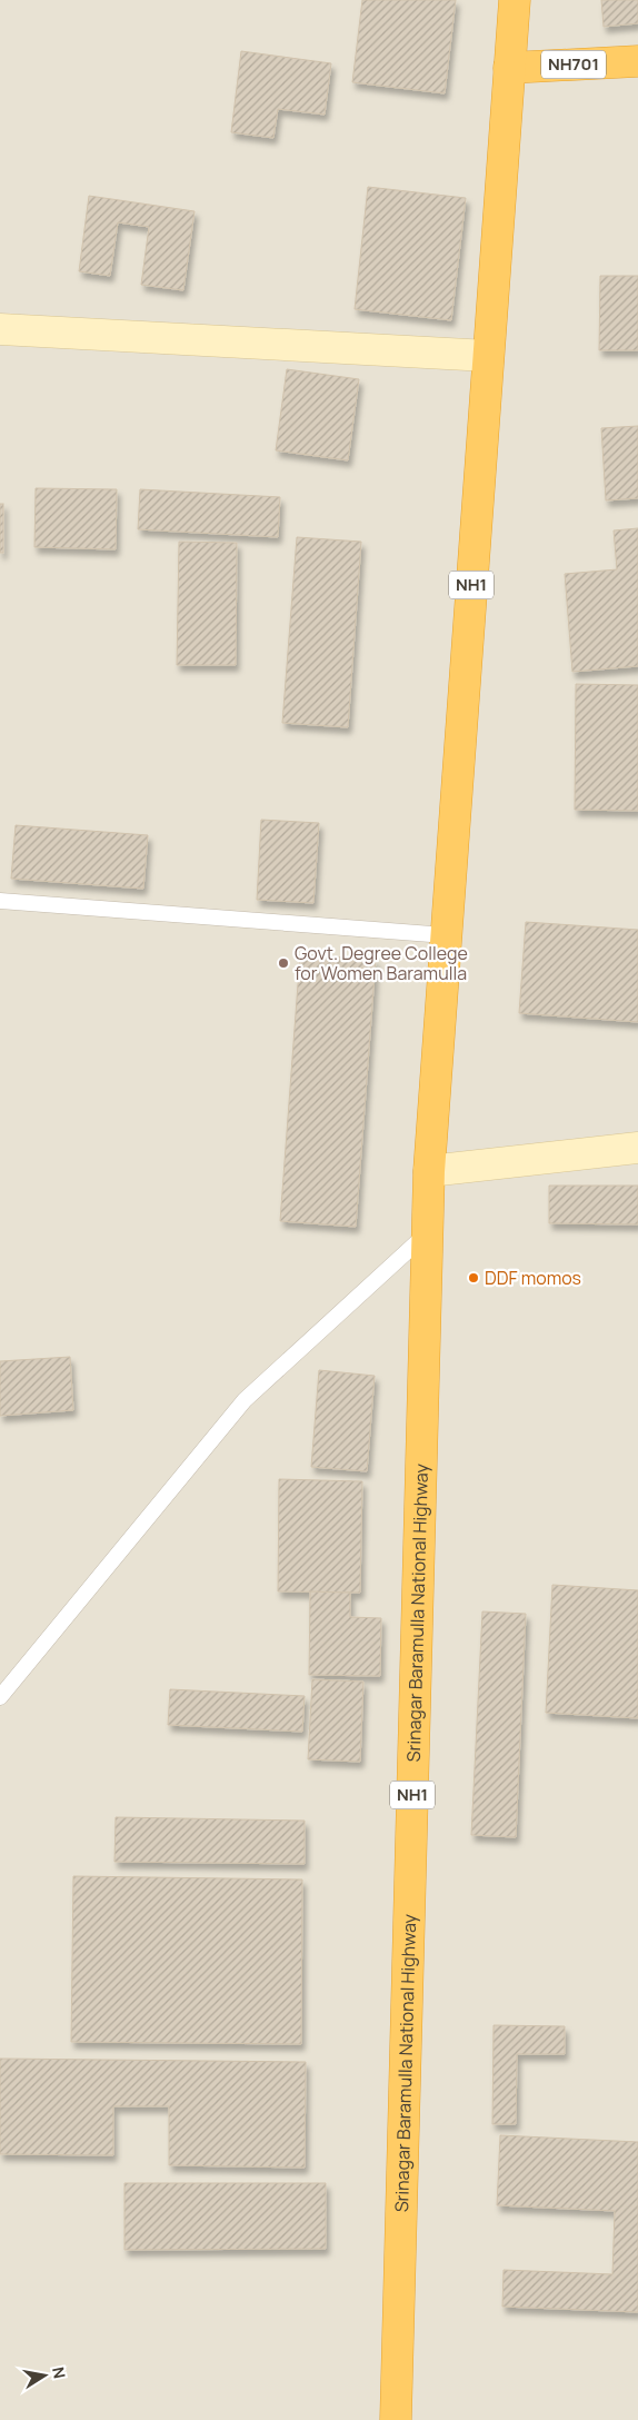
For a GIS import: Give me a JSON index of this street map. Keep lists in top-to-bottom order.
{
  "streets": {
    "highway": ["NH701", "NH1", "Srinagar Baramulla National Highway"]
  },
  "crossings": [
    ["NH701", "NH1"],
    ["NH1", "Srinagar Baramulla National Highway"]
  ],
  "places": ["Govt. Degree College for Women Baramulla", "DDF momos"],
  "north": "right"
}
